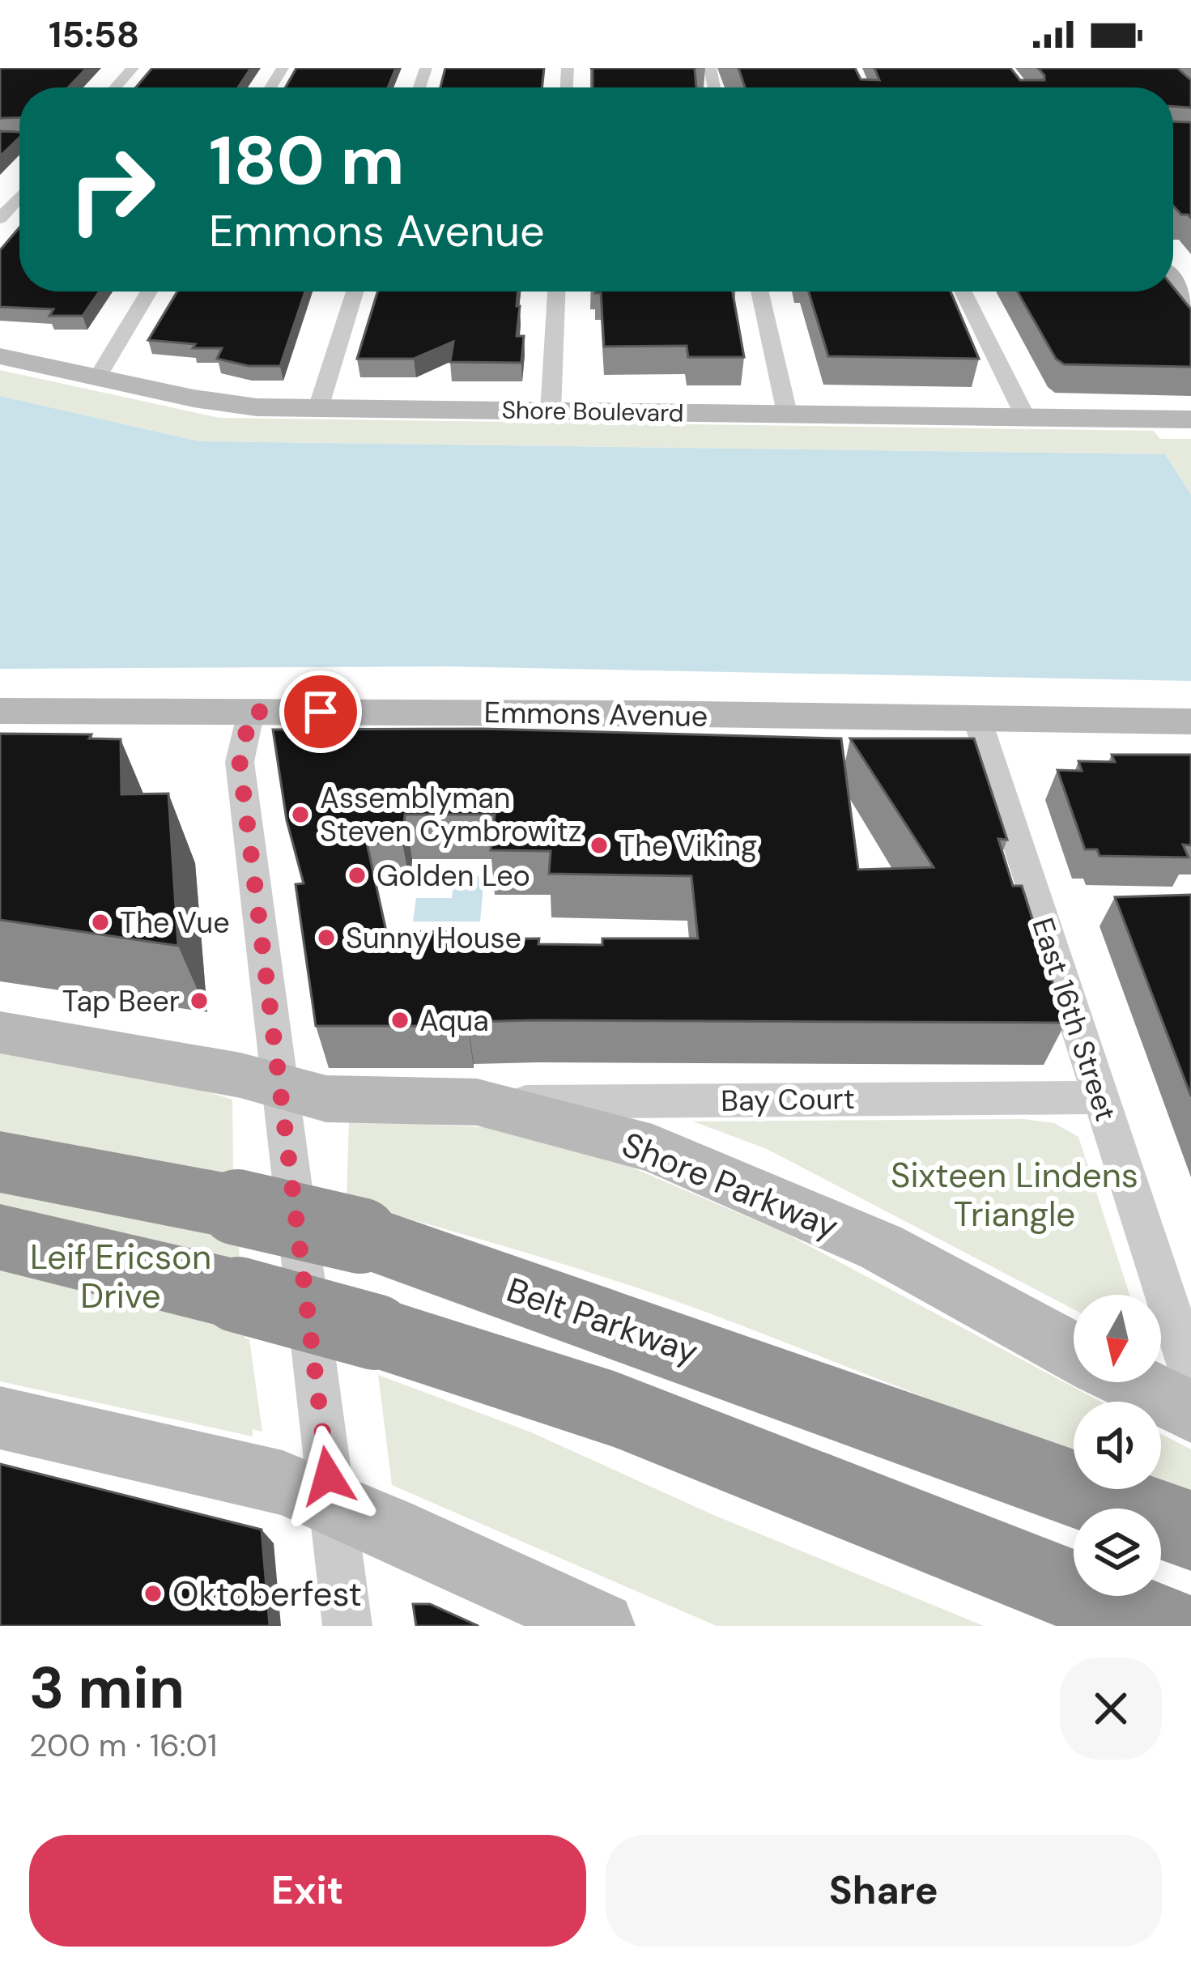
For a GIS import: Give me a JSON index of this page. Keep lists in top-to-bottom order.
{
  "streets": {
    "highway": ["Belt Parkway"],
    "main road": ["Shore Boulevard", "Emmons Avenue", "Shore Parkway"],
    "street": ["East 16th Street", "Bay Court"]
  },
  "crossings": [
    ["Emmons Avenue", "East 16th Street"],
    ["East 16th Street", "Bay Court"],
    ["Bay Court", "Shore Parkway"]
  ],
  "parks": ["Sixteen Lindens Triangle", "Leif Ericson Drive"],
  "places": [
    "Assemblyman Steven Cymbrowitz",
    "The Viking",
    "Golden Leo",
    "The Vue",
    "Sunny House",
    "Tap Beer",
    "Aqua",
    "Oktoberfest"
  ],
  "north": "bottom",
  "page": {
    "status": "15:58",
    "turn": ["180 m", "Emmons Avenue"],
    "heading": ["3 min", "200 m · 16:01"],
    "buttons": ["Exit", "Share"]
  }
}
